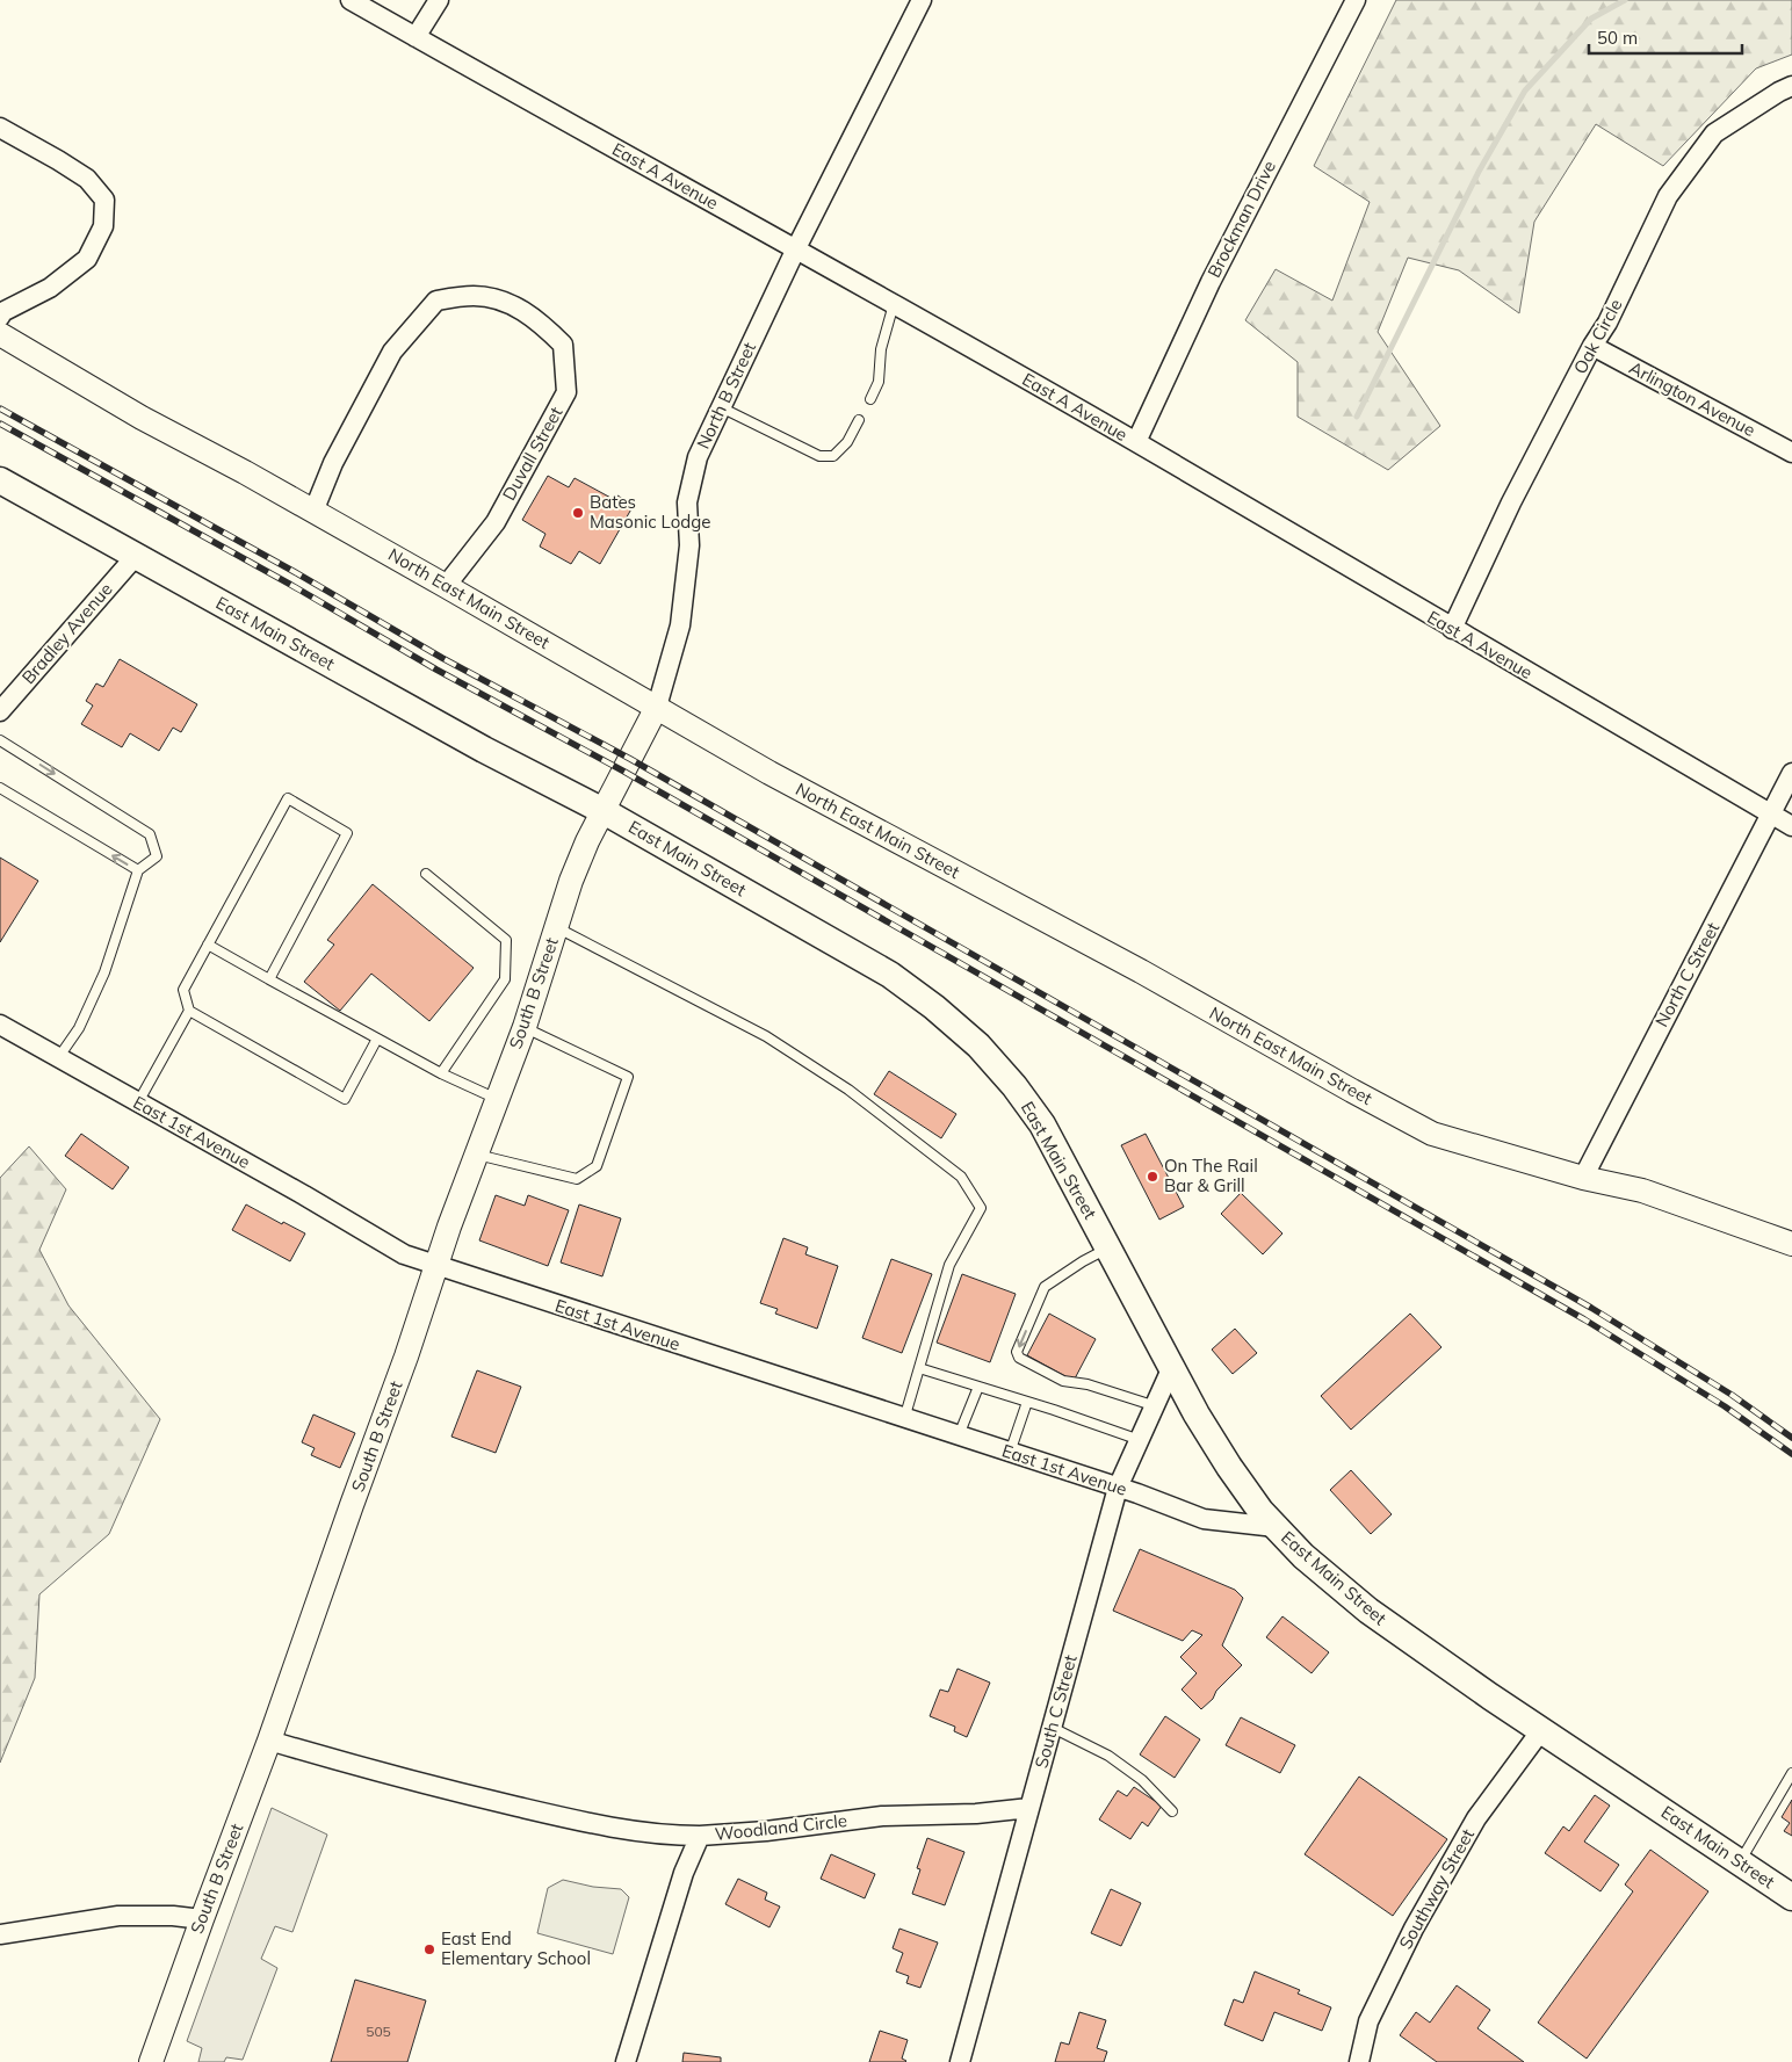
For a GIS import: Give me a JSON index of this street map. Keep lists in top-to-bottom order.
{
  "streets": {
    "main road": ["East Main Street"],
    "street": [
      "East A Avenue",
      "Brockman Drive",
      "Oak Circle",
      "North B Street",
      "Arlington Avenue",
      "Duvall Street",
      "North East Main Street",
      "Bradley Avenue",
      "North C Street",
      "South B Street",
      "East 1st Avenue",
      "South C Street",
      "Woodland Circle",
      "Southway Street"
    ]
  },
  "crossings": [
    ["East A Avenue", "Brockman Drive"],
    ["East A Avenue", "Oak Circle"],
    ["East A Avenue", "North B Street"],
    ["East A Avenue", "North C Street"],
    ["Oak Circle", "Arlington Avenue"],
    ["North B Street", "North East Main Street"],
    ["North B Street", "East Main Street"],
    ["North B Street", "South B Street"],
    ["Duvall Street", "North East Main Street"],
    ["North East Main Street", "North C Street"],
    ["Bradley Avenue", "East Main Street"],
    ["East Main Street", "South B Street"],
    ["East Main Street", "East 1st Avenue"],
    ["East Main Street", "South C Street"],
    ["East Main Street", "Southway Street"],
    ["South B Street", "East 1st Avenue"],
    ["East 1st Avenue", "South C Street"],
    ["South C Street", "Woodland Circle"]
  ],
  "places": ["Bates Masonic Lodge", "On The Rail Bar & Grill", "East End Elementary School"],
  "house_numbers": ["505"],
  "scale_bar": "50 m"
}
